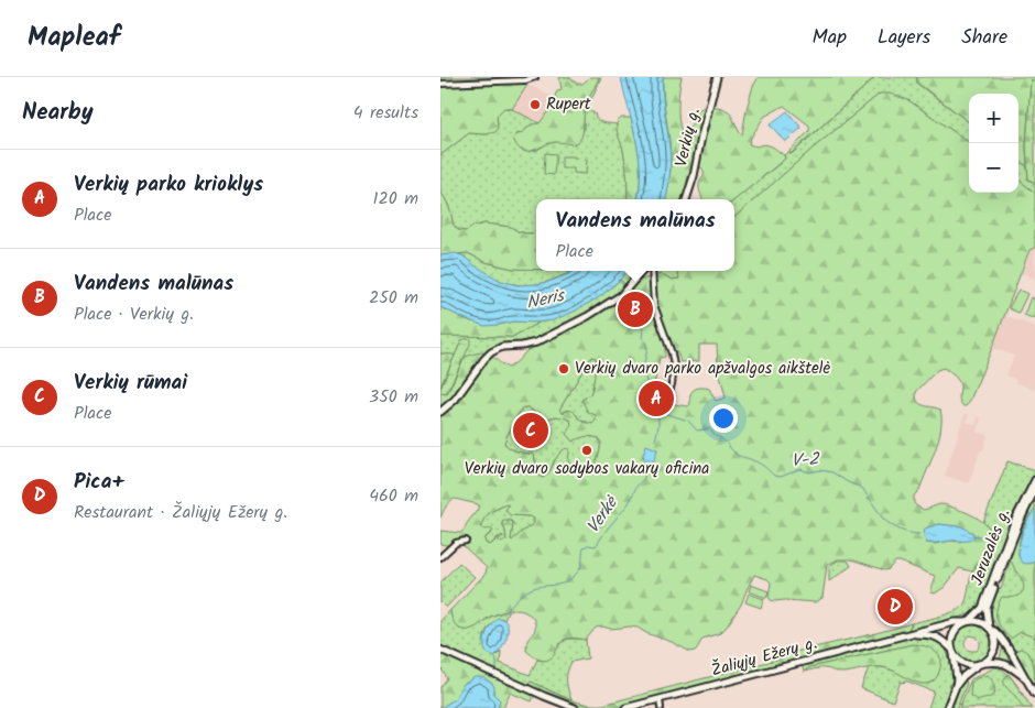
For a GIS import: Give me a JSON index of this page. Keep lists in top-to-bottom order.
{
  "streets": {
    "main road": ["Verkių g.", "Jeruzalės g.", "Žaliųjų Ežerų g."]
  },
  "crossings": [
    ["Jeruzalės g.", "Žaliųjų Ežerų g."]
  ],
  "water": ["Neris", "V-2", "Verkė"],
  "places": ["Rupert", "Verkių dvaro parko apžvalgos aikštelė", "Verkių dvaro sodybos vakarų oficina"],
  "page": {
    "header": "Mapleaf",
    "nav": ["Map", "Layers", "Share"],
    "heading": ["Nearby", "4 results"],
    "map_buttons": ["+", "−"],
    "list": [
      {
        "mark": "A",
        "name": "Verkių parko krioklys",
        "note": "Place",
        "value": "120 m"
      },
      {
        "mark": "B",
        "name": "Vandens malūnas",
        "note": "Place · Verkių g.",
        "value": "250 m"
      },
      {
        "mark": "C",
        "name": "Verkių rūmai",
        "note": "Place",
        "value": "350 m"
      },
      {
        "mark": "D",
        "name": "Pica+",
        "note": "Restaurant · Žaliųjų Ežerų g.",
        "value": "460 m"
      }
    ],
    "popup": ["Vandens malūnas", "Place"],
    "pins": [
      "B",
      "A",
      "C",
      "D"
    ]
  }
}
